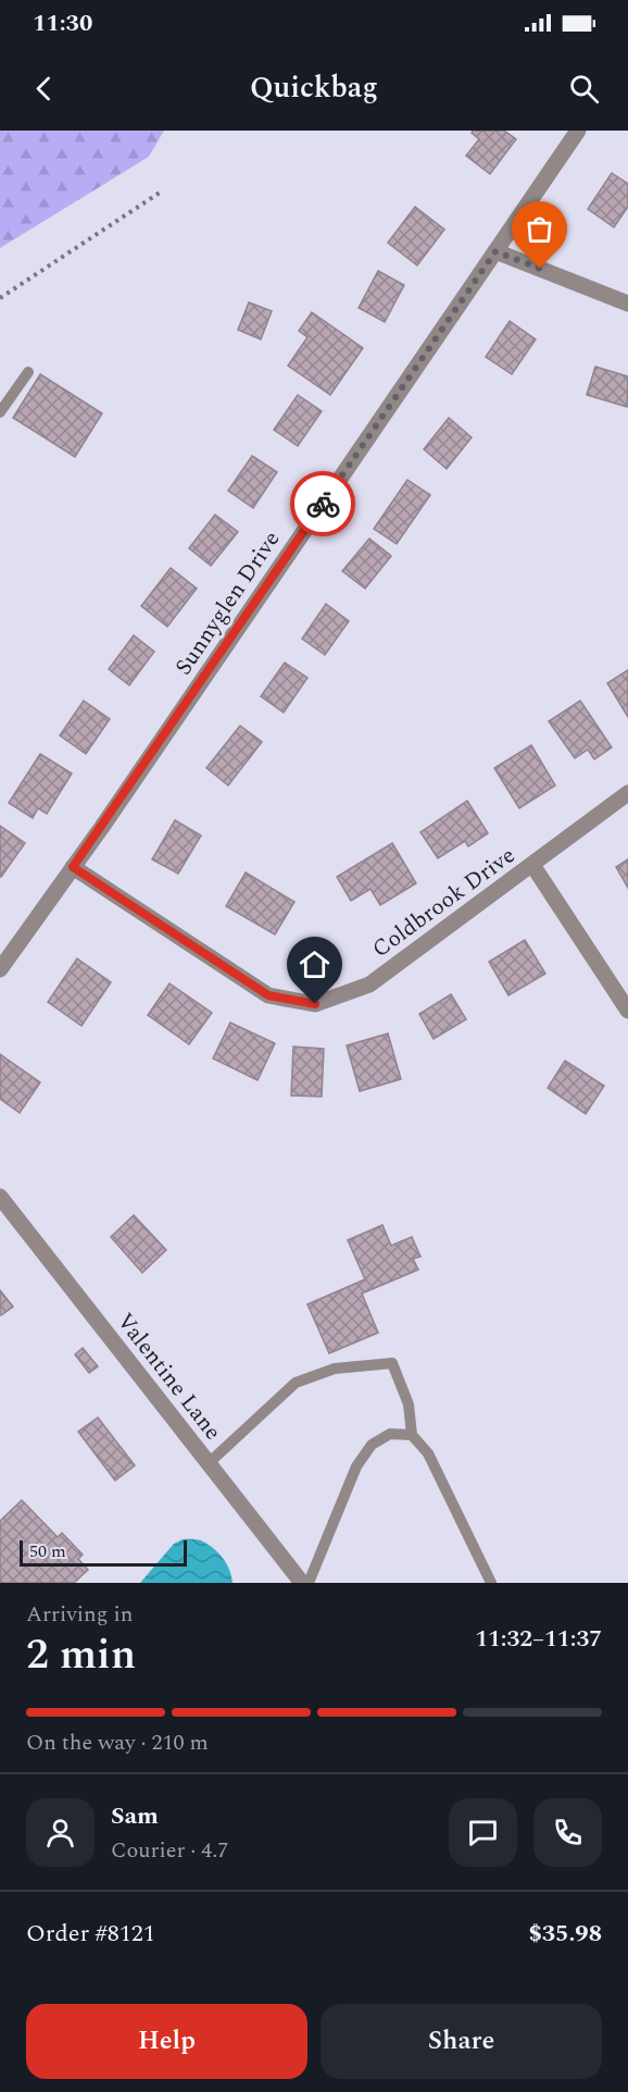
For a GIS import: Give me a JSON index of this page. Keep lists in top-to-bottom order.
{
  "streets": {
    "street": ["Sunnyglen Drive", "Coldbrook Drive", "Valentine Lane"]
  },
  "crossings": [
    ["Sunnyglen Drive", "Coldbrook Drive"]
  ],
  "scale_bar": "50 m",
  "page": {
    "status": "11:30",
    "header": "Quickbag",
    "scale": "50 m",
    "heading": ["2 min", "Arriving in", "11:32–11:37"],
    "panel": [
      "Sam",
      "Courier · 4.7",
      "Order #8121",
      "$35.98"
    ],
    "bar": "On the way · 210 m",
    "buttons": ["Help", "Share"]
  }
}
